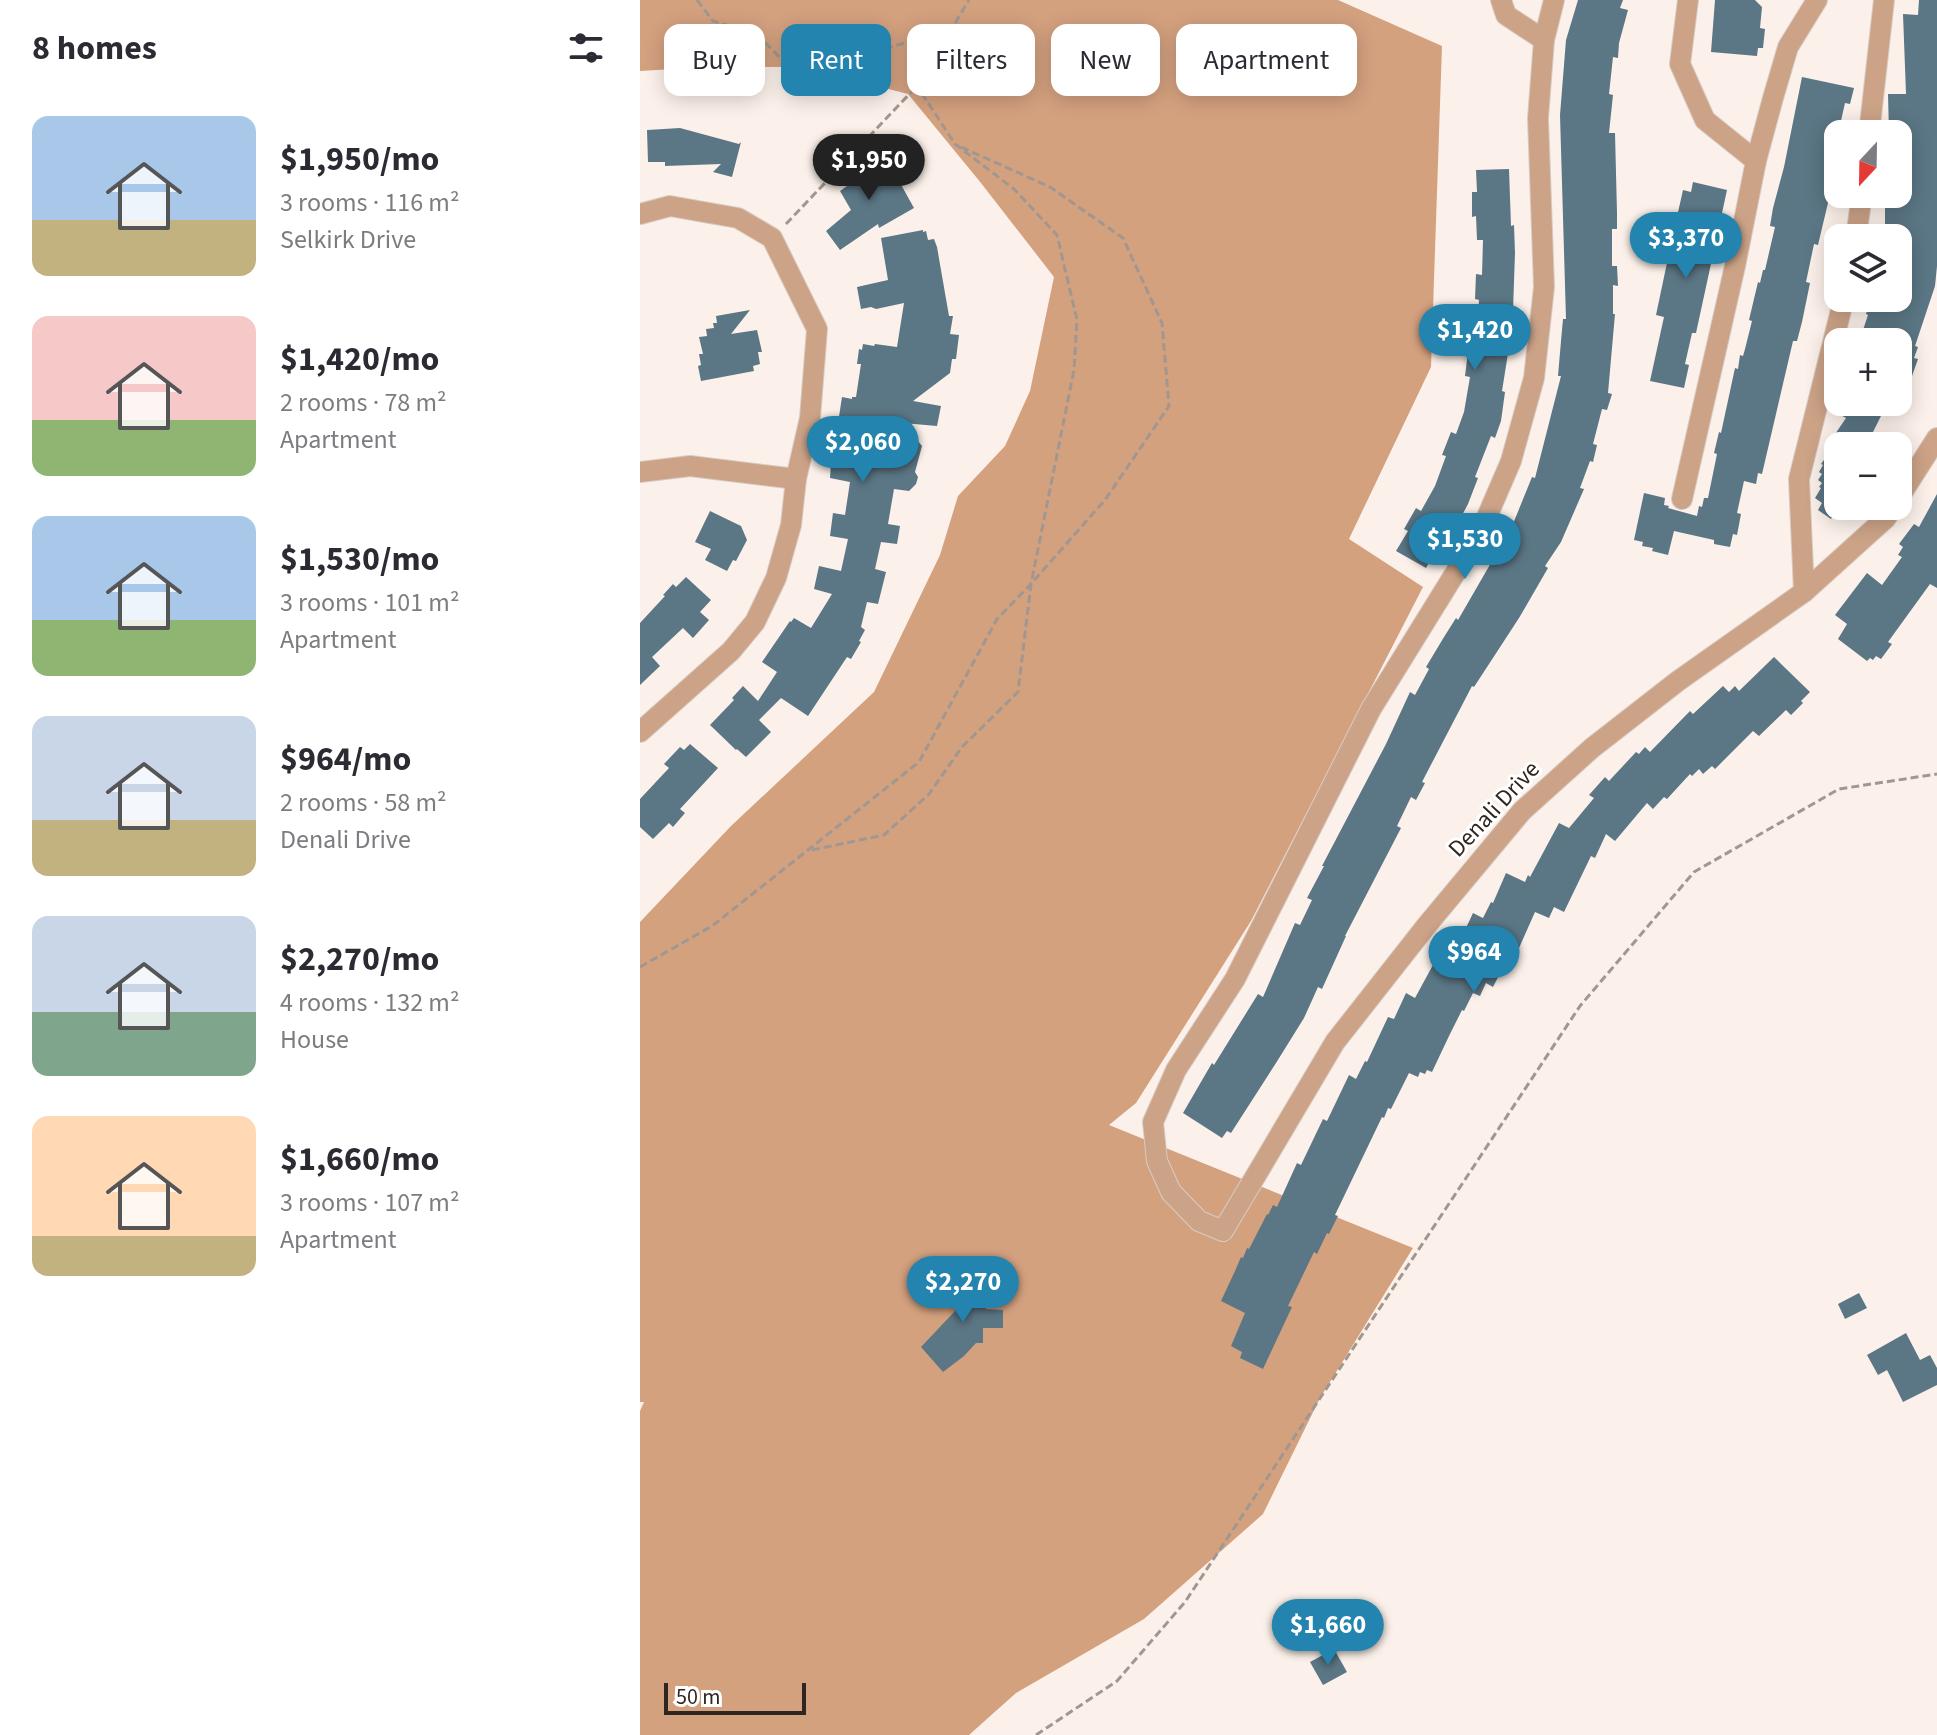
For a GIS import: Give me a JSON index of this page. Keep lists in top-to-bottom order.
{
  "streets": {
    "street": ["Denali Drive"]
  },
  "scale_bar": "50 m",
  "north": "bottom",
  "page": {
    "heading": "8 homes",
    "chip": [
      "Buy",
      "Rent",
      "Filters",
      "New",
      "Apartment"
    ],
    "list": [
      {
        "name": "$1,950/mo",
        "note": "3 rooms · 116 m² · Selkirk Drive"
      },
      {
        "name": "$1,420/mo",
        "note": "2 rooms · 78 m² · Apartment"
      },
      {
        "name": "$1,530/mo",
        "note": "3 rooms · 101 m² · Apartment"
      },
      {
        "name": "$964/mo",
        "note": "2 rooms · 58 m² · Denali Drive"
      },
      {
        "name": "$2,270/mo",
        "note": "4 rooms · 132 m² · House"
      },
      {
        "name": "$1,660/mo",
        "note": "3 rooms · 107 m² · Apartment"
      }
    ],
    "map_buttons": ["+", "−"],
    "price": [
      "$1,950",
      "$3,370",
      "$1,420",
      "$2,060",
      "$1,530",
      "$964",
      "$2,270",
      "$1,660"
    ],
    "scale": "50 m"
  }
}
